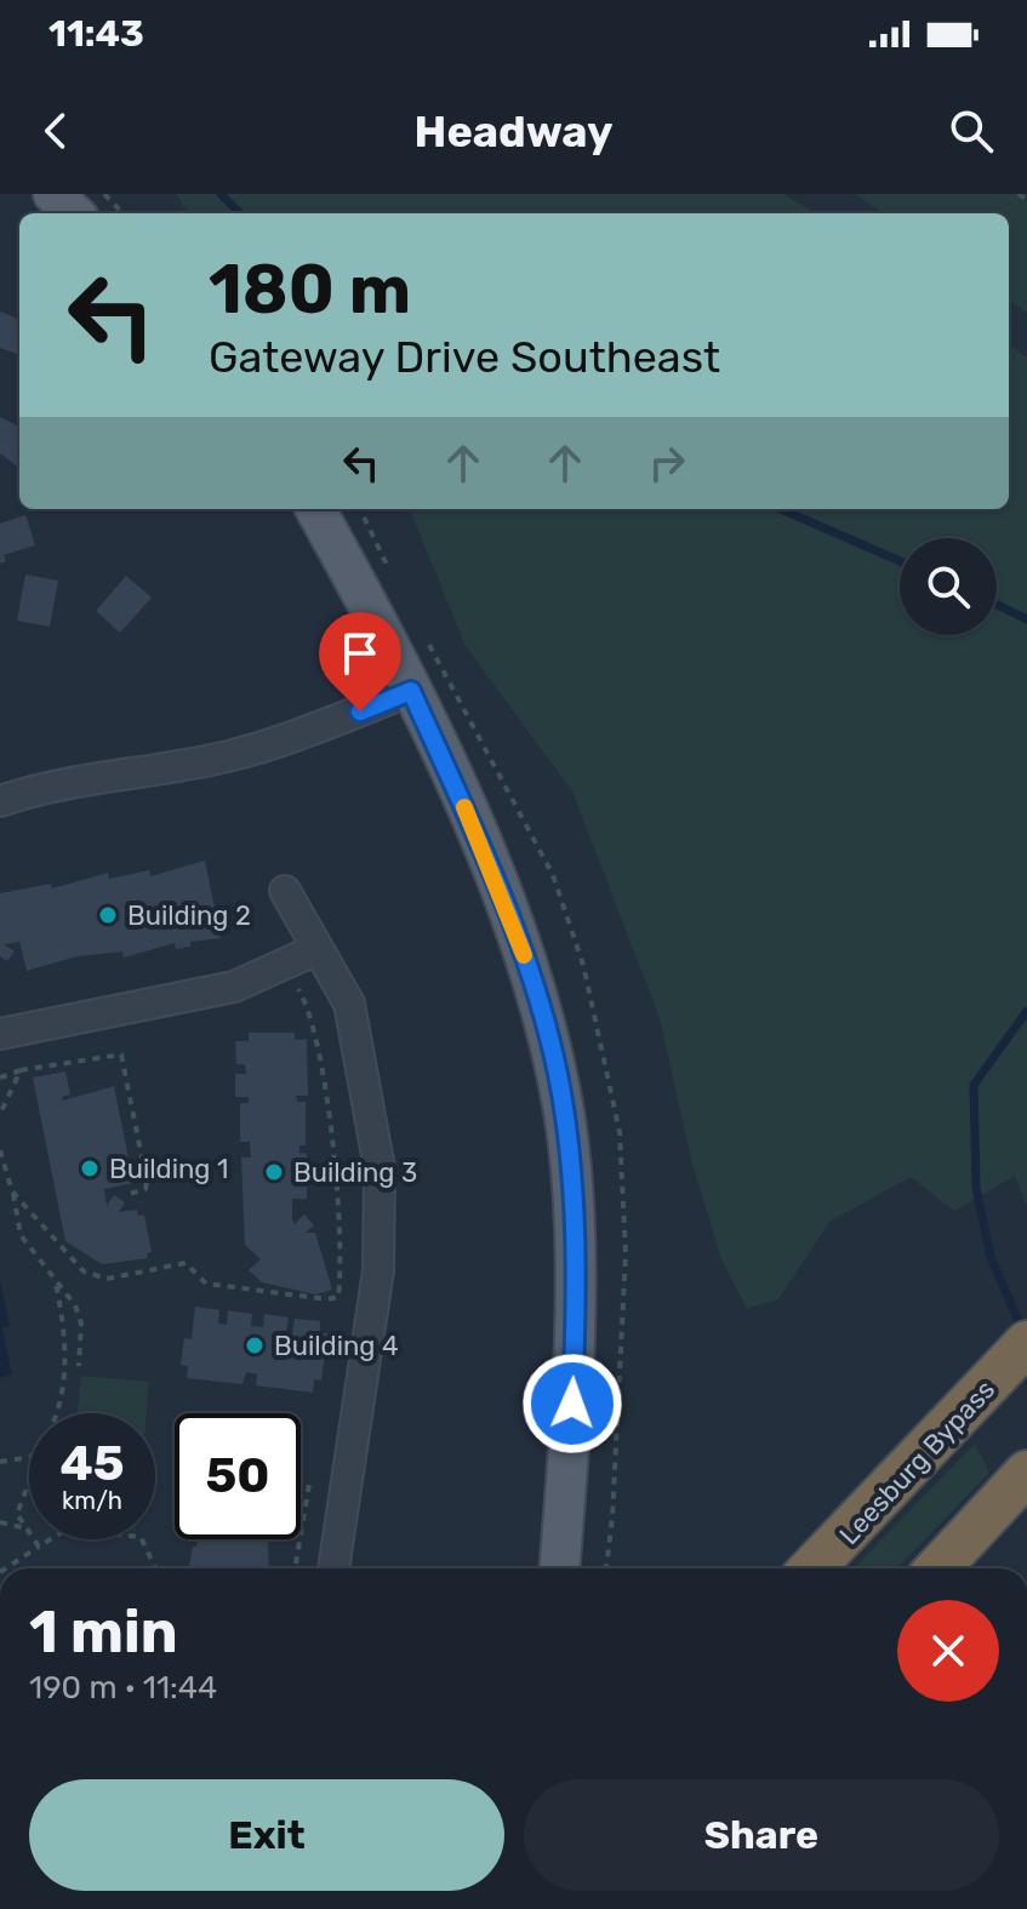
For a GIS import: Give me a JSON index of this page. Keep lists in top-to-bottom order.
{
  "streets": {
    "highway": ["Leesburg Bypass"]
  },
  "places": [
    "Building 2",
    "Building 1",
    "Building 3",
    "Building 4"
  ],
  "page": {
    "status": "11:43",
    "header": "Headway",
    "turn": ["180 m", "Gateway Drive Southeast"],
    "speed": "45 km/h",
    "limit": "50",
    "heading": ["1 min", "190 m · 11:44"],
    "buttons": ["Exit", "Share"]
  }
}
